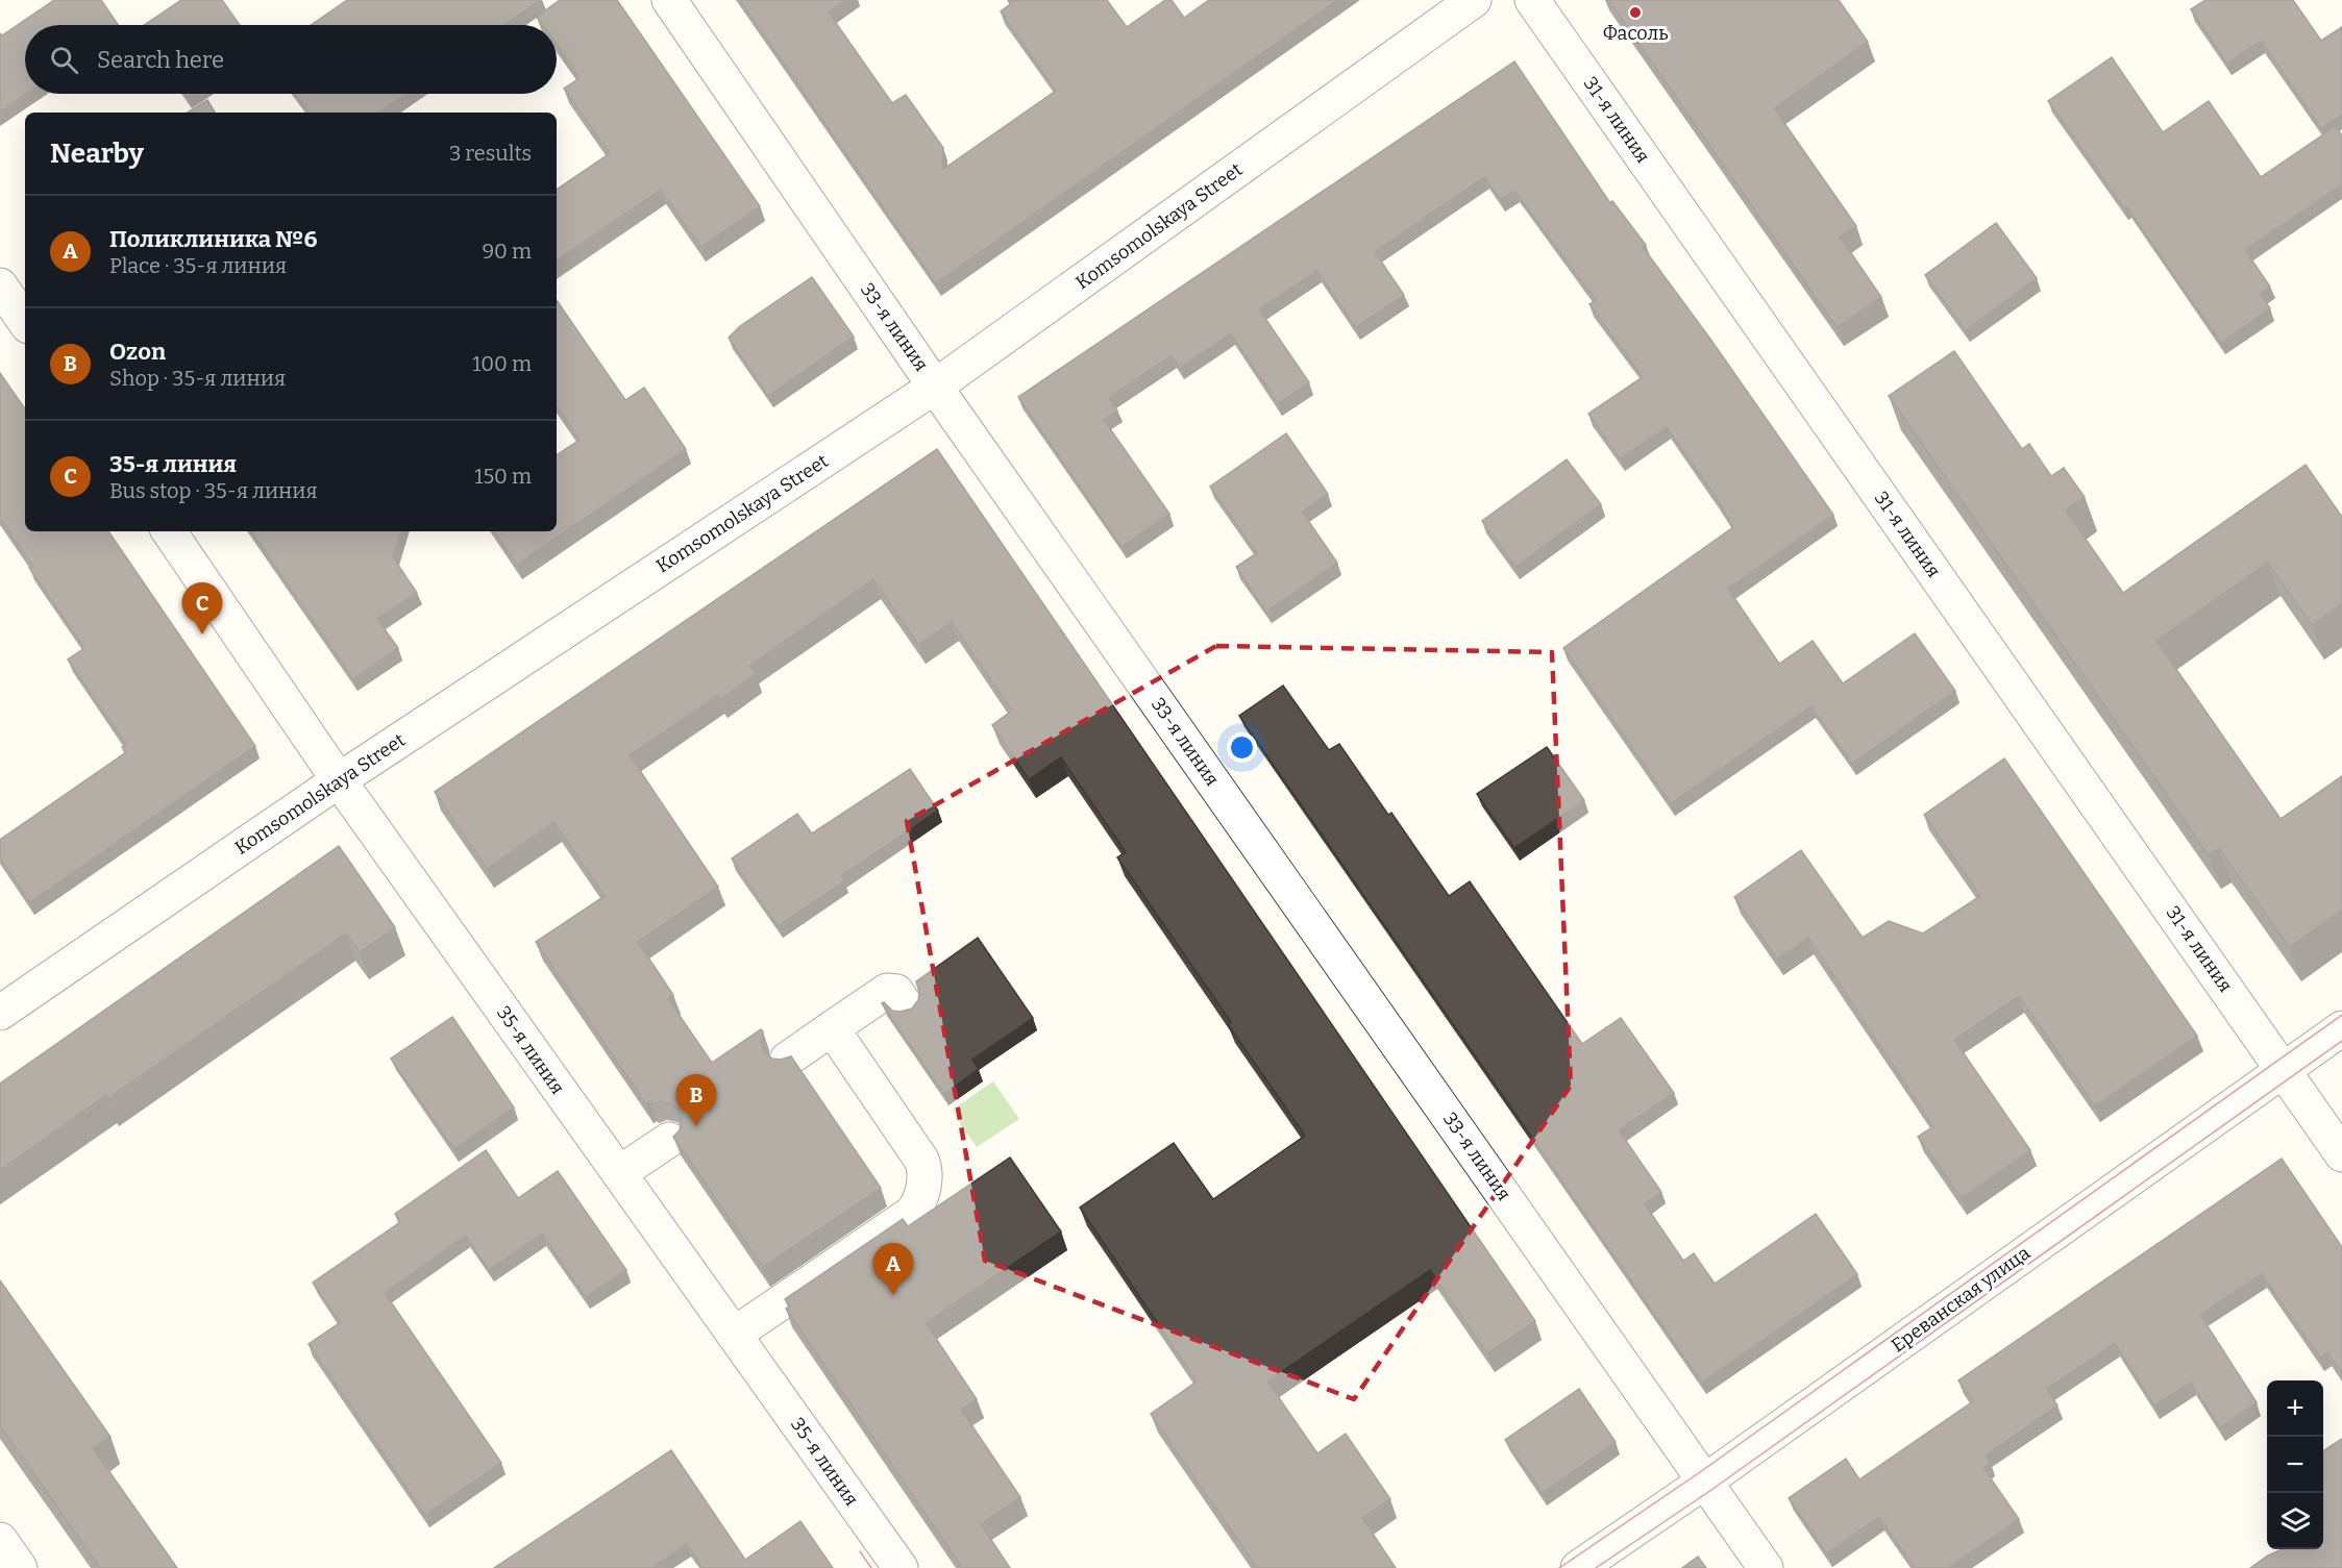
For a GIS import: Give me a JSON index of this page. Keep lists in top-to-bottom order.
{
  "streets": {
    "street": [
      "31-я линия",
      "Komsomolskaya Street",
      "33-я линия",
      "35-я линия",
      "Ереванская улица"
    ]
  },
  "crossings": [
    ["31-я линия", "Ереванская улица"],
    ["Komsomolskaya Street", "33-я линия"],
    ["Komsomolskaya Street", "35-я линия"],
    ["33-я линия", "Ереванская улица"]
  ],
  "places": ["Фасоль"],
  "page": {
    "search": "Search here",
    "heading": ["Nearby", "3 results"],
    "list": [
      {
        "mark": "A",
        "name": "Поликлиника №6",
        "note": "Place · 35-я линия",
        "value": "90 m"
      },
      {
        "mark": "B",
        "name": "Ozon",
        "note": "Shop · 35-я линия",
        "value": "100 m"
      },
      {
        "mark": "C",
        "name": "35-я линия",
        "note": "Bus stop · 35-я линия",
        "value": "150 m"
      }
    ],
    "pins": ["C", "B", "A"],
    "map_buttons": ["+", "−"]
  }
}
